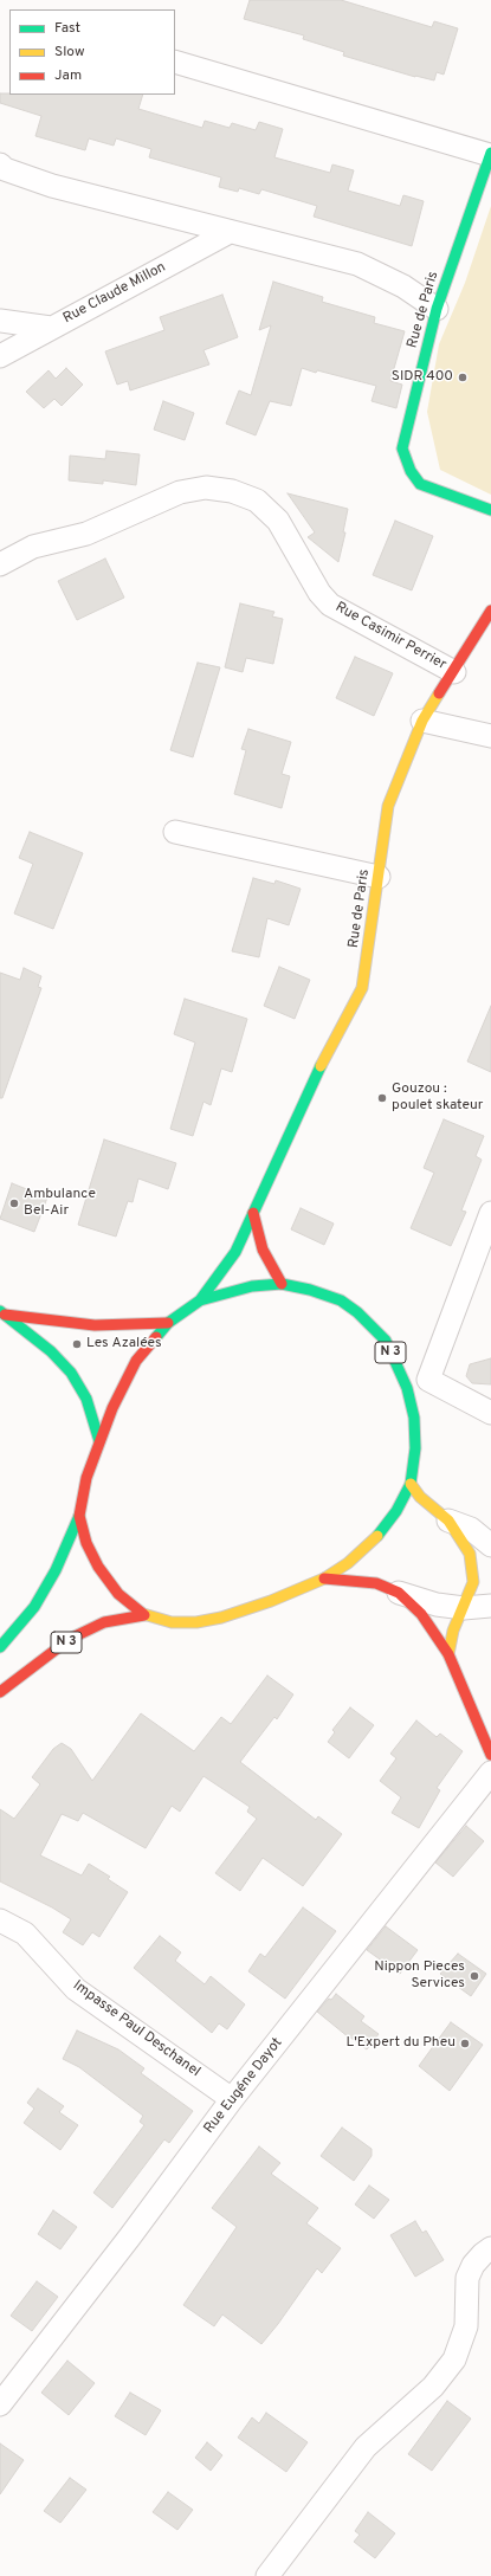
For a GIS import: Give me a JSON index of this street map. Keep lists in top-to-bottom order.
{
  "streets": {
    "main road": ["Rue de Paris", "N 3"],
    "street": [
      "Rue Claude Millon",
      "Rue Casimir Perrier",
      "Impasse Paul Deschanel",
      "Rue Eugéne Dayot"
    ]
  },
  "crossings": [
    ["Rue de Paris", "Rue Casimir Perrier"],
    ["Rue de Paris", "N 3"],
    ["Impasse Paul Deschanel", "Rue Eugéne Dayot"]
  ],
  "places": [
    "SIDR 400",
    "Gouzou : poulet skateur",
    "Ambulance Bel-Air",
    "Les Azalées",
    "Nippon Pieces Services",
    "L'Expert du Pheu"
  ],
  "legend": ["Fast", "Slow", "Jam"]
}
